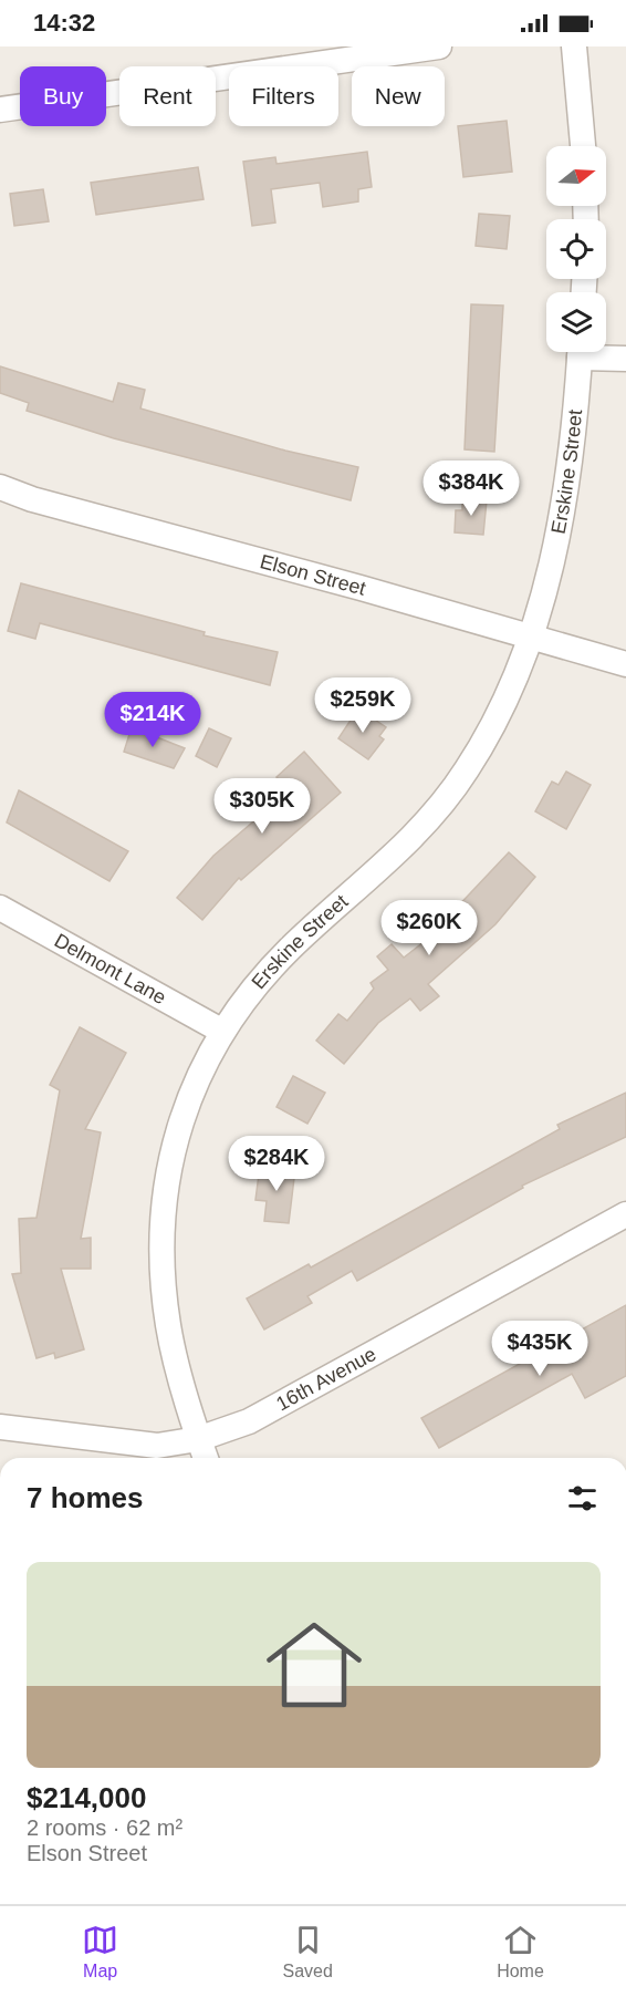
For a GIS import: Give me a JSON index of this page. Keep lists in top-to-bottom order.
{
  "streets": {
    "street": [
      "Erskine Street",
      "Elson Street",
      "Delmont Lane",
      "16th Avenue"
    ]
  },
  "crossings": [
    ["Erskine Street", "Elson Street"],
    ["Erskine Street", "Delmont Lane"],
    ["Erskine Street", "16th Avenue"]
  ],
  "north": "right",
  "page": {
    "status": "14:32",
    "chip": [
      "Buy",
      "Rent",
      "Filters",
      "New"
    ],
    "price": [
      "$384K",
      "$259K",
      "$214K",
      "$305K",
      "$260K",
      "$284K",
      "$435K"
    ],
    "heading": "7 homes",
    "list": [
      {
        "name": "$214,000",
        "note": "2 rooms · 62 m² · Elson Street"
      }
    ],
    "tabs": ["Map", "Saved", "Home"]
  }
}
